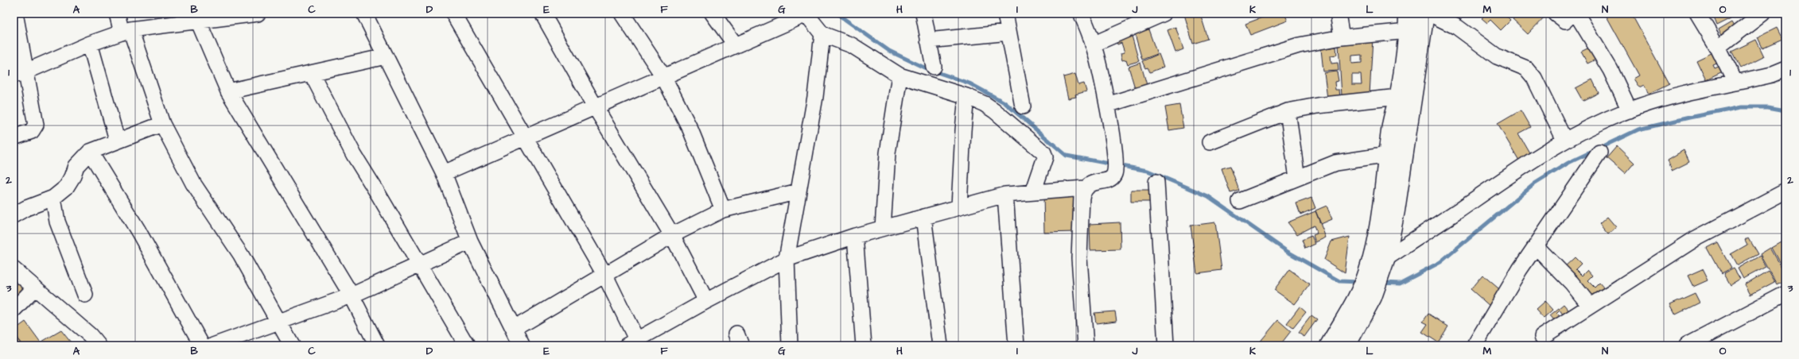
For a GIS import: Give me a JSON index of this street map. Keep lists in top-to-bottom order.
{
  "grid": {
    "columns": [
      "A",
      "B",
      "C",
      "D",
      "E",
      "F",
      "G",
      "H",
      "I",
      "J",
      "K",
      "L",
      "M",
      "N",
      "O"
    ],
    "rows": ["1", "2", "3"]
  }
}
